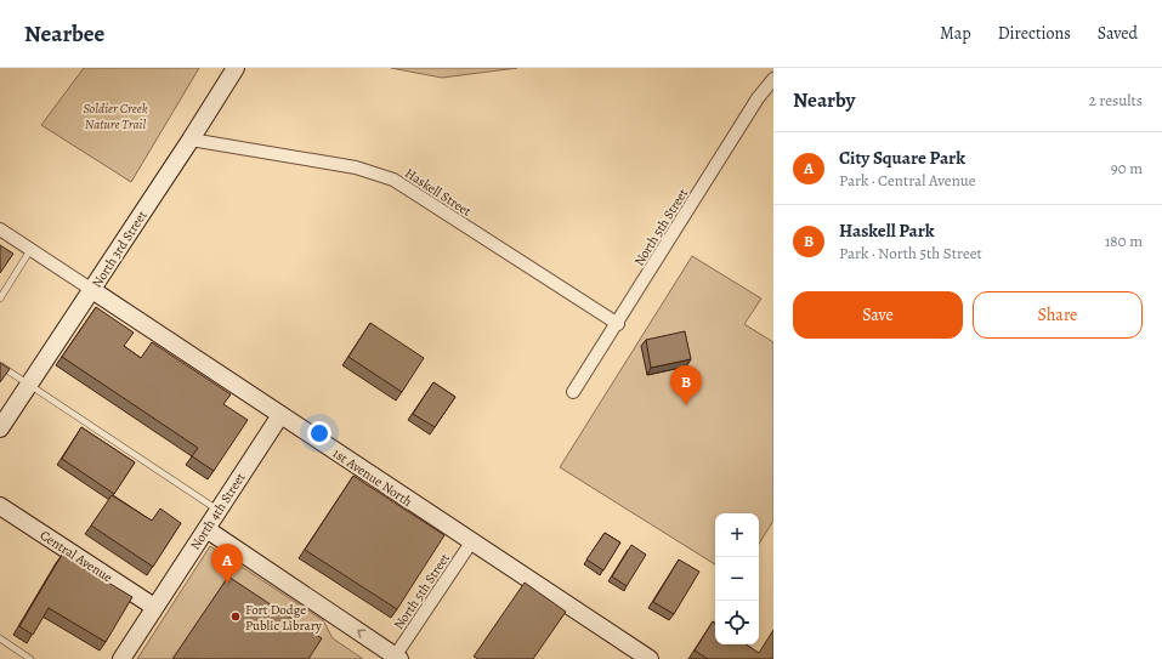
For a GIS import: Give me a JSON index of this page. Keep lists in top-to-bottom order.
{
  "streets": {
    "main road": [
      "North 3rd Street",
      "1st Avenue North",
      "North 4th Street",
      "Central Avenue"
    ],
    "street": ["Haskell Street", "North 5th Street"]
  },
  "crossings": [
    ["Haskell Street", "North 5th Street"],
    ["Haskell Street", "North 3rd Street"],
    ["North 5th Street", "1st Avenue North"],
    ["North 3rd Street", "1st Avenue North"],
    ["1st Avenue North", "North 4th Street"],
    ["North 4th Street", "Central Avenue"]
  ],
  "parks": ["Soldier Creek Nature Trail"],
  "places": ["Fort Dodge Public Library"],
  "page": {
    "header": "Nearbee",
    "nav": ["Map", "Directions", "Saved"],
    "heading": ["Nearby", "2 results"],
    "list": [
      {
        "mark": "A",
        "name": "City Square Park",
        "note": "Park · Central Avenue",
        "value": "90 m"
      },
      {
        "mark": "B",
        "name": "Haskell Park",
        "note": "Park · North 5th Street",
        "value": "180 m"
      }
    ],
    "buttons": ["Save", "Share"],
    "pins": ["B", "A"],
    "map_buttons": ["+", "−"]
  }
}
